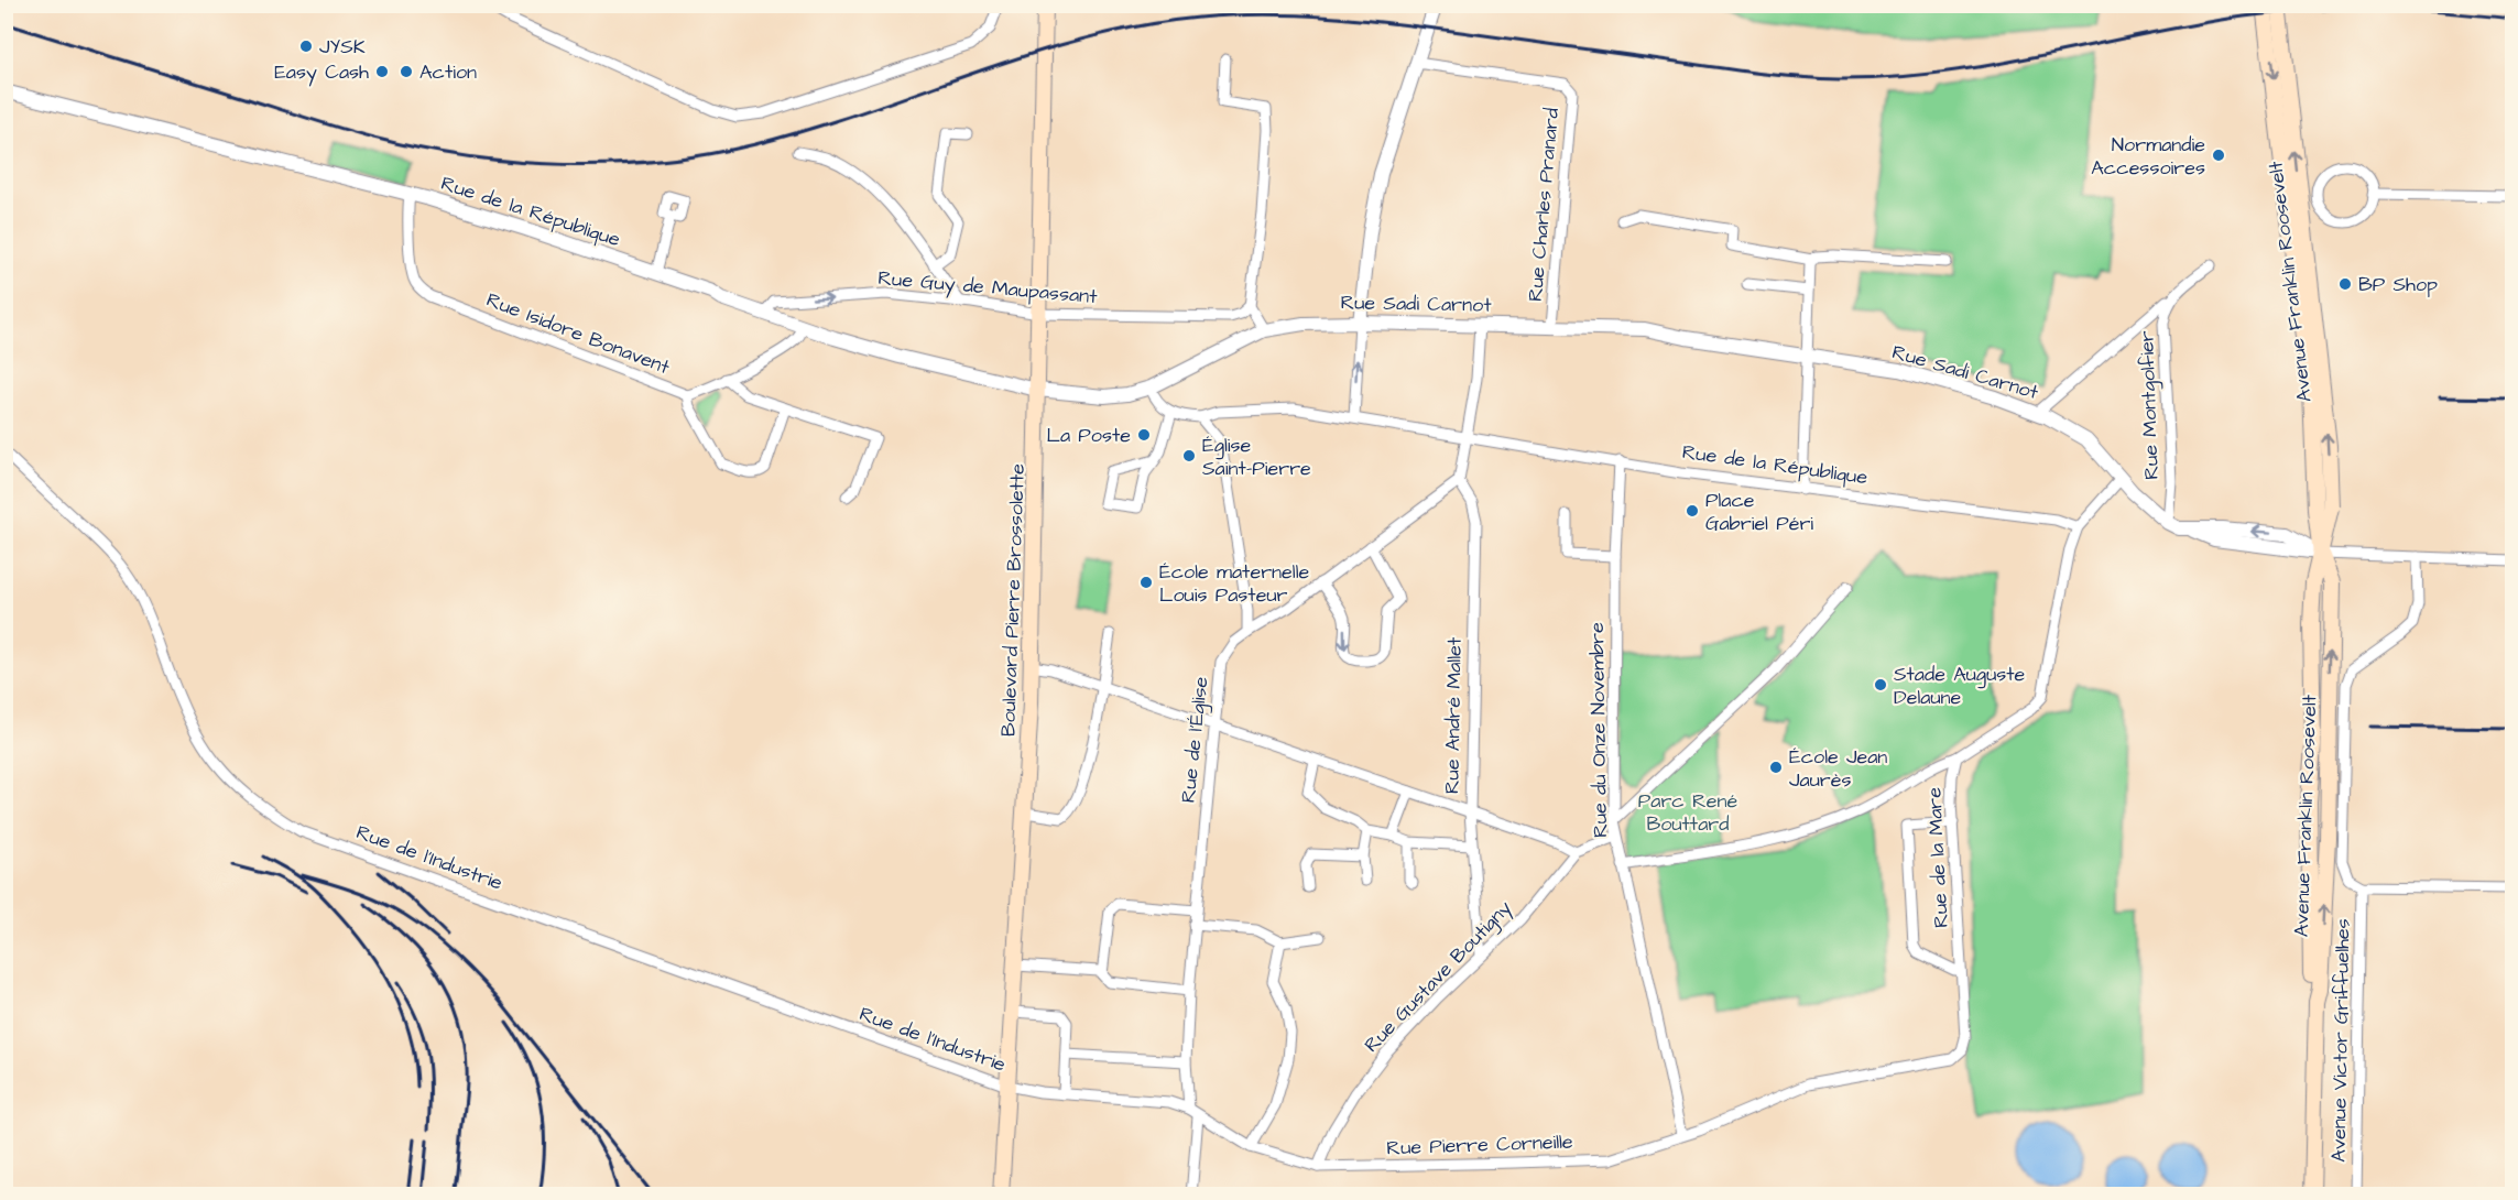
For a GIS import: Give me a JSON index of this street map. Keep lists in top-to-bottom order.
{
  "streets": {
    "main road": ["Avenue Franklin Roosevelt", "Boulevard Pierre Brossolette"],
    "street": [
      "Rue Charles Pranard",
      "Rue de la République",
      "Rue Guy de Maupassant",
      "Rue Sadi Carnot",
      "Rue Isidore Bonavent",
      "Rue Montgolfier",
      "Rue André Mallet",
      "Rue du Onze Novembre",
      "Rue de l'Église",
      "Rue de l'Industrie",
      "Rue de la Mare",
      "Rue Gustave Boutigny",
      "Avenue Victor Griffuelhes",
      "Rue Pierre Corneille"
    ]
  },
  "crossings": [
    ["Rue Charles Pranard", "Rue Sadi Carnot"],
    ["Rue de la République", "Rue Guy de Maupassant"],
    ["Rue de la République", "Rue Sadi Carnot"],
    ["Rue de la République", "Rue Isidore Bonavent"],
    ["Rue de la République", "Boulevard Pierre Brossolette"],
    ["Rue de la République", "Rue du Onze Novembre"],
    ["Rue Guy de Maupassant", "Boulevard Pierre Brossolette"],
    ["Rue Sadi Carnot", "Rue Montgolfier"],
    ["Rue Sadi Carnot", "Boulevard Pierre Brossolette"],
    ["Boulevard Pierre Brossolette", "Rue de l'Industrie"],
    ["Boulevard Pierre Brossolette", "Rue Pierre Corneille"],
    ["Rue André Mallet", "Rue de l'Église"],
    ["Rue André Mallet", "Rue Gustave Boutigny"],
    ["Rue du Onze Novembre", "Rue Pierre Corneille"],
    ["Rue de l'Église", "Rue Pierre Corneille"],
    ["Rue de l'Industrie", "Rue Pierre Corneille"],
    ["Rue de la Mare", "Rue Pierre Corneille"],
    ["Rue Gustave Boutigny", "Rue Pierre Corneille"]
  ],
  "one_way": ["Rue Guy de Maupassant"],
  "parks": ["Parc René Bouttard"],
  "places": [
    "JYSK",
    "Easy Cash",
    "Action",
    "Normandie Accessoires",
    "BP Shop",
    "La Poste",
    "Église Saint-Pierre",
    "Place Gabriel Péri",
    "École maternelle Louis Pasteur",
    "Stade Auguste Delaune",
    "École Jean Jaurès"
  ]
}
